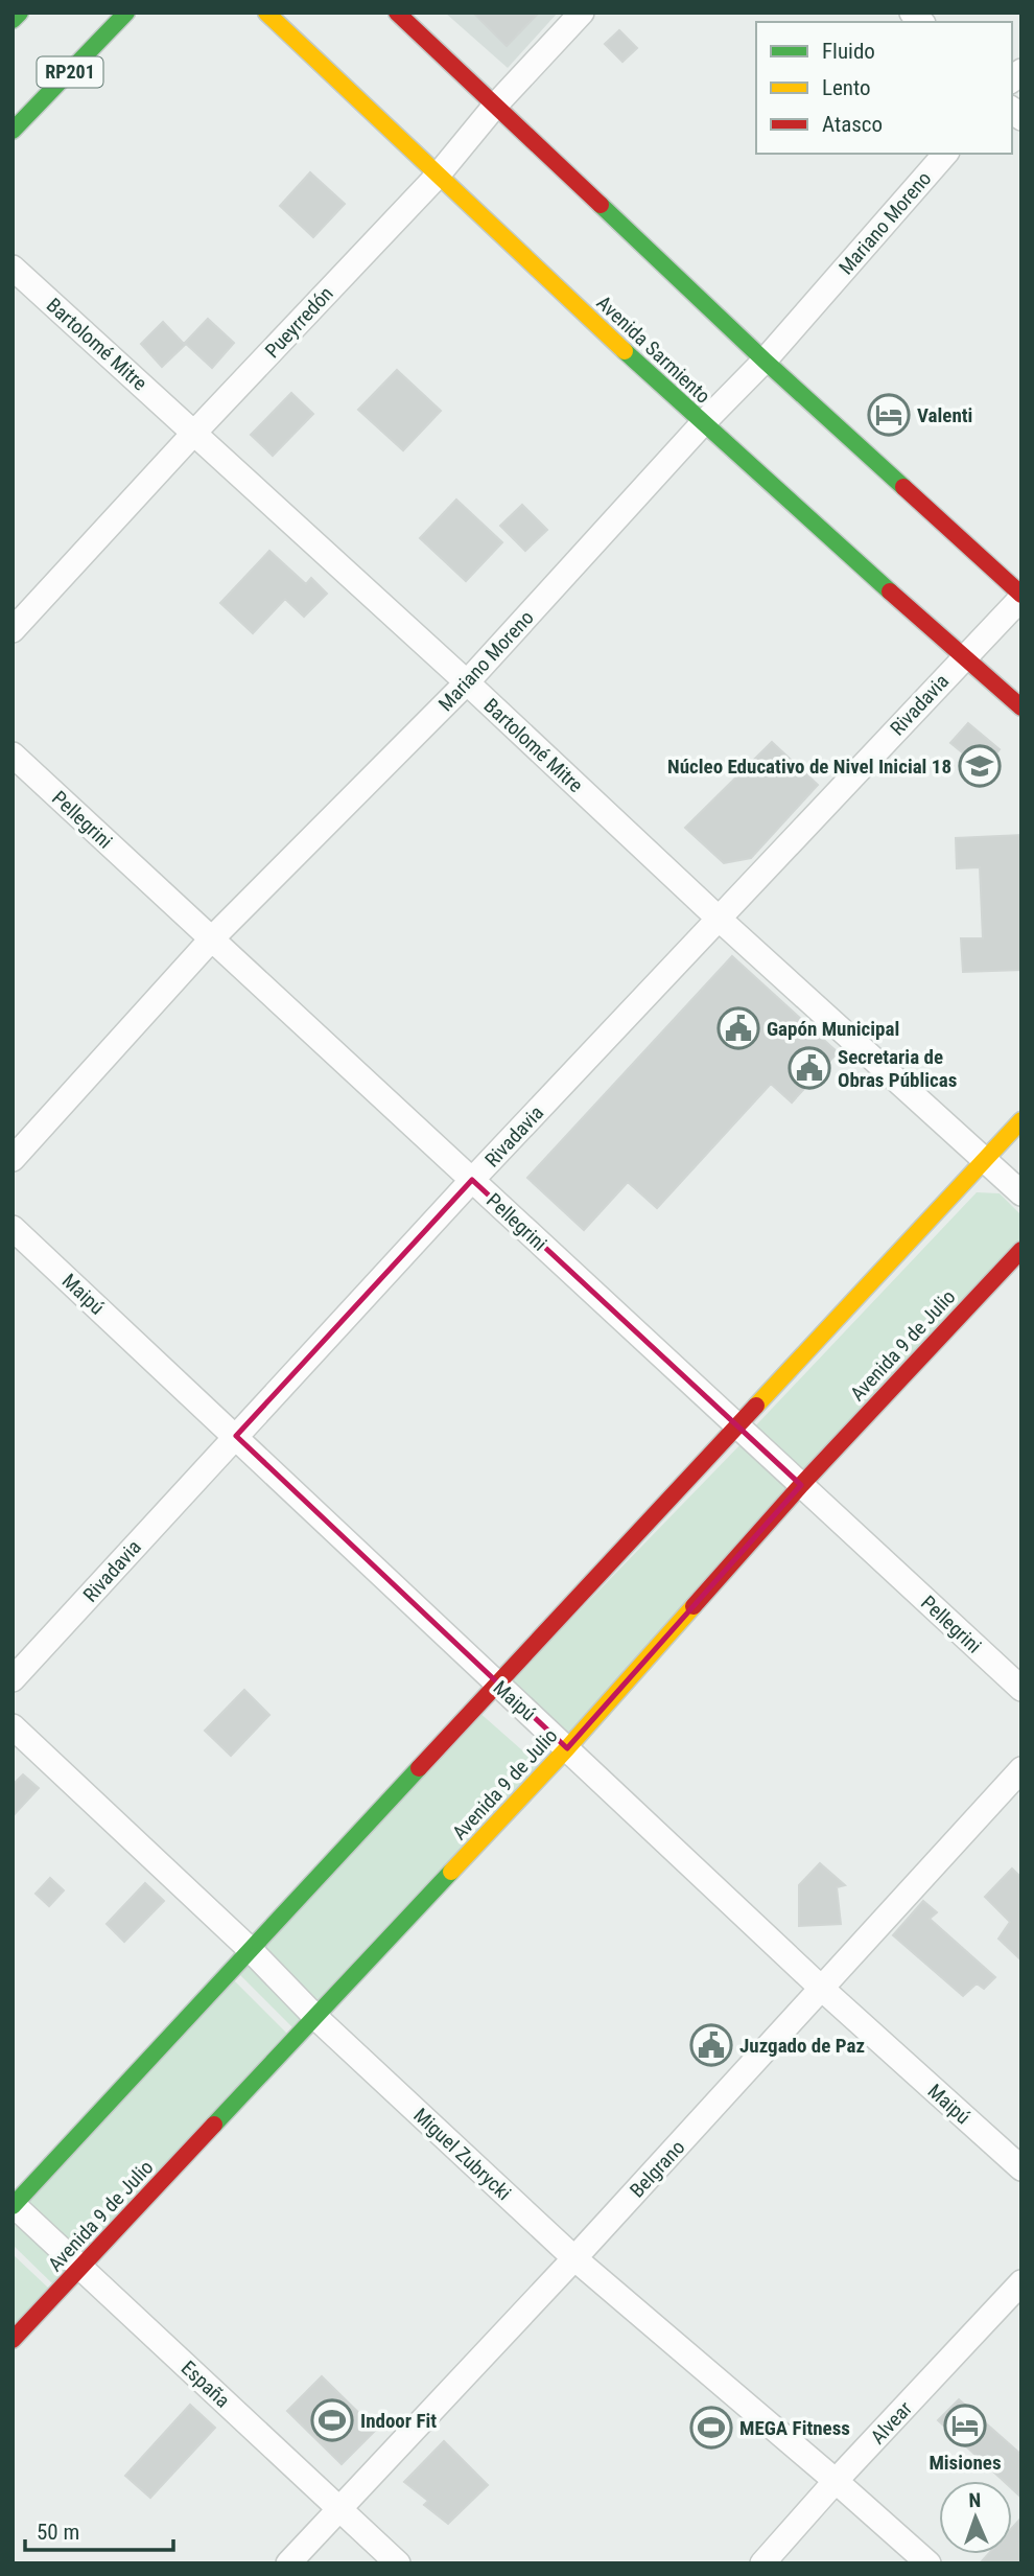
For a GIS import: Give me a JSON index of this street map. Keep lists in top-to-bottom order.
{
  "streets": {
    "main road": ["RP201", "Avenida Sarmiento", "Avenida 9 de Julio"],
    "street": [
      "Mariano Moreno",
      "Pueyrredón",
      "Bartolomé Mitre",
      "Rivadavia",
      "Pellegrini",
      "Maipú",
      "Miguel Zubrycki",
      "Belgrano",
      "España",
      "Alvear"
    ]
  },
  "crossings": [
    ["Mariano Moreno", "Bartolomé Mitre"],
    ["Mariano Moreno", "Avenida Sarmiento"],
    ["Mariano Moreno", "Pellegrini"],
    ["Pueyrredón", "Bartolomé Mitre"],
    ["Pueyrredón", "Avenida Sarmiento"],
    ["Bartolomé Mitre", "Rivadavia"],
    ["Avenida Sarmiento", "Rivadavia"],
    ["Rivadavia", "Pellegrini"],
    ["Rivadavia", "Maipú"],
    ["Pellegrini", "Avenida 9 de Julio"],
    ["Maipú", "Avenida 9 de Julio"],
    ["Maipú", "Belgrano"],
    ["Avenida 9 de Julio", "Miguel Zubrycki"],
    ["Avenida 9 de Julio", "España"],
    ["Miguel Zubrycki", "Belgrano"],
    ["Miguel Zubrycki", "Alvear"],
    ["Belgrano", "España"]
  ],
  "places": {
    "hotel": ["Valenti", "Misiones"],
    "school or university": ["Núcleo Educativo de Nivel Inicial 18"],
    "public building": ["Gapón Municipal", "Secretaria de Obras Públicas", "Juzgado de Paz"],
    "sports": ["Indoor Fit", "MEGA Fitness"]
  },
  "legend": ["Fluido", "Lento", "Atasco"],
  "scale_bar": "50 m",
  "north": "top"
}
